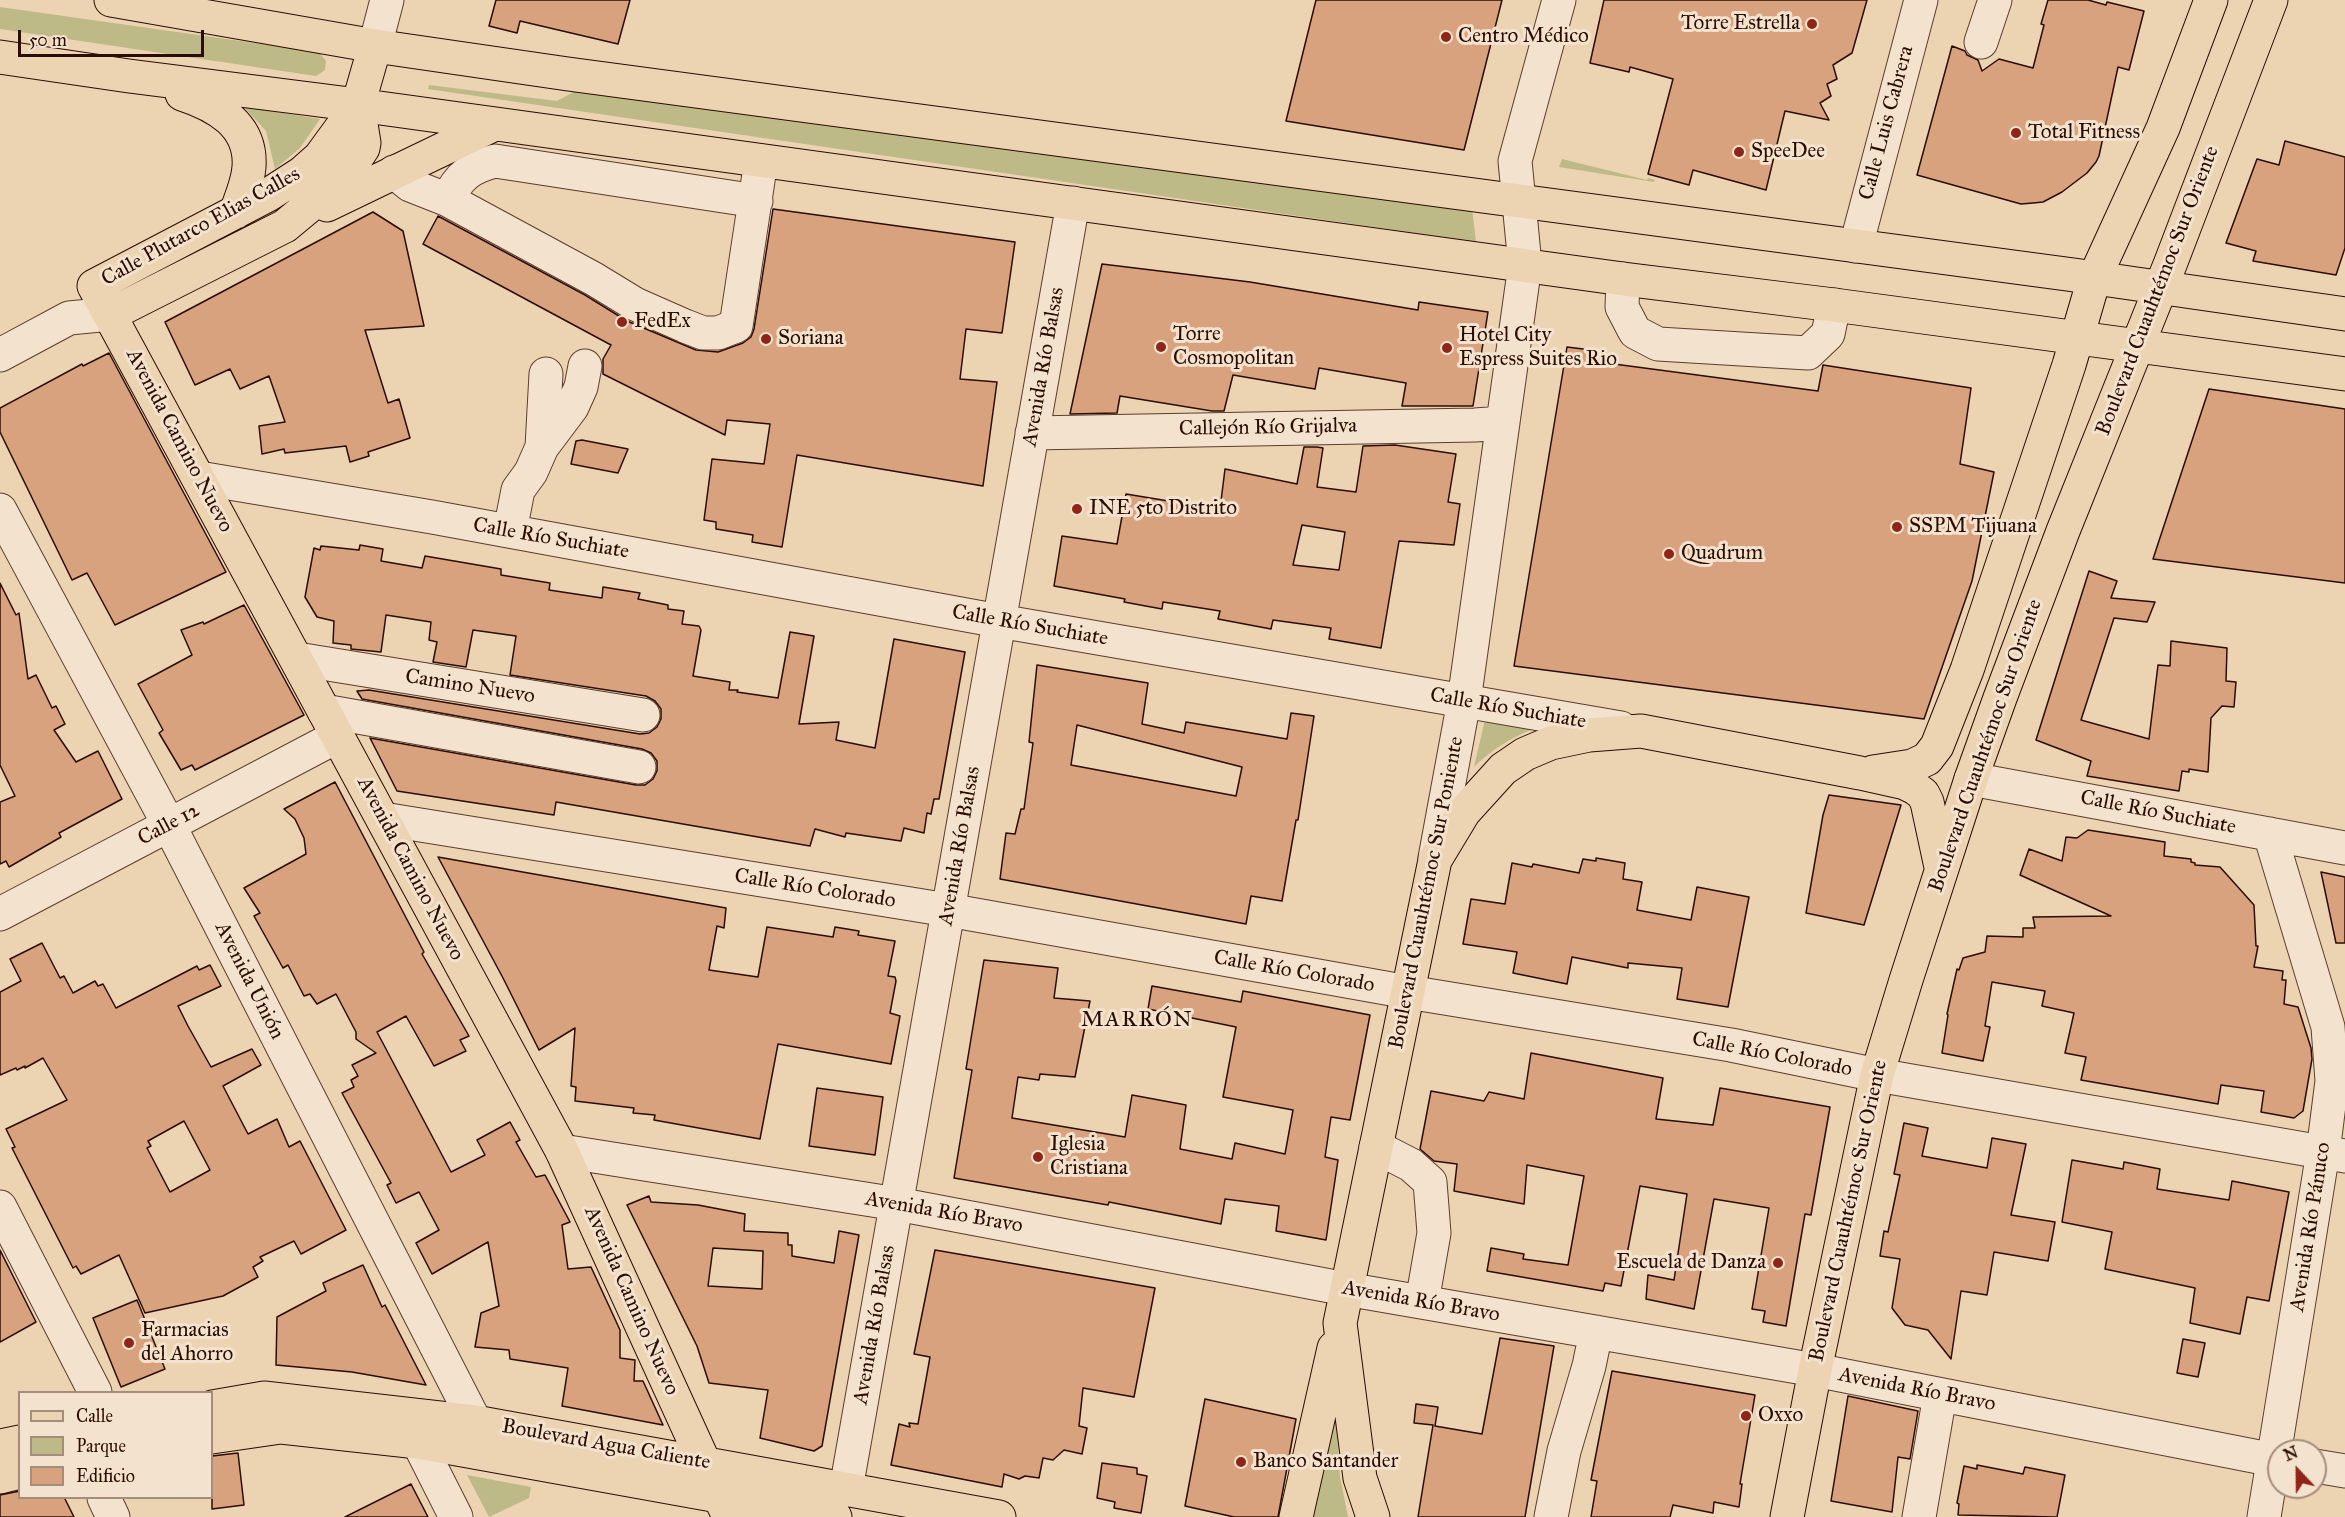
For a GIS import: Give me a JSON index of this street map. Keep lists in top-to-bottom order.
{
  "streets": {
    "main road": [
      "Calle Plutarco Elias Calles",
      "Boulevard Cuauhtémoc Sur Oriente",
      "Avenida Camino Nuevo",
      "Calle Río Suchiate",
      "Boulevard Cuauhtémoc Sur Poniente",
      "Boulevard Agua Caliente"
    ],
    "street": [
      "Calle Luis Cabrera",
      "Avenida Río Balsas",
      "Callejón Río Grijalva",
      "Camino Nuevo",
      "Calle 12",
      "Calle Río Colorado",
      "Avenida Unión",
      "Avenida Río Bravo",
      "Avenida Río Pánuco"
    ]
  },
  "crossings": [
    ["Calle Plutarco Elias Calles", "Avenida Camino Nuevo"],
    ["Boulevard Cuauhtémoc Sur Oriente", "Calle Río Suchiate"],
    ["Boulevard Cuauhtémoc Sur Oriente", "Calle Río Colorado"],
    ["Boulevard Cuauhtémoc Sur Oriente", "Avenida Río Bravo"],
    ["Avenida Río Balsas", "Callejón Río Grijalva"],
    ["Avenida Río Balsas", "Calle Río Suchiate"],
    ["Avenida Río Balsas", "Calle Río Colorado"],
    ["Avenida Río Balsas", "Avenida Río Bravo"],
    ["Avenida Río Balsas", "Boulevard Agua Caliente"],
    ["Callejón Río Grijalva", "Boulevard Cuauhtémoc Sur Poniente"],
    ["Avenida Camino Nuevo", "Calle Río Suchiate"],
    ["Avenida Camino Nuevo", "Camino Nuevo"],
    ["Avenida Camino Nuevo", "Calle 12"],
    ["Avenida Camino Nuevo", "Calle Río Colorado"],
    ["Avenida Camino Nuevo", "Avenida Río Bravo"],
    ["Avenida Camino Nuevo", "Boulevard Agua Caliente"],
    ["Calle Río Suchiate", "Boulevard Cuauhtémoc Sur Poniente"],
    ["Calle Río Suchiate", "Avenida Río Pánuco"],
    ["Calle 12", "Avenida Unión"],
    ["Calle Río Colorado", "Boulevard Cuauhtémoc Sur Poniente"],
    ["Calle Río Colorado", "Avenida Río Pánuco"],
    ["Boulevard Cuauhtémoc Sur Poniente", "Avenida Río Bravo"],
    ["Avenida Unión", "Boulevard Agua Caliente"]
  ],
  "districts": ["MARRÓN"],
  "places": [
    "Torre Estrella",
    "Centro Médico",
    "Total Fitness",
    "SpeeDee",
    "FedEx",
    "Soriana",
    "Torre Cosmopolitan",
    "Hotel City Espress Suites Rio",
    "INE 5to Distrito",
    "SSPM Tijuana",
    "Quadrum",
    "Iglesia Cristiana",
    "Escuela de Danza",
    "Farmacias del Ahorro",
    "Oxxo",
    "Banco Santander"
  ],
  "legend": ["Calle", "Parque", "Edificio"],
  "scale_bar": "50 m",
  "north": "top"
}
